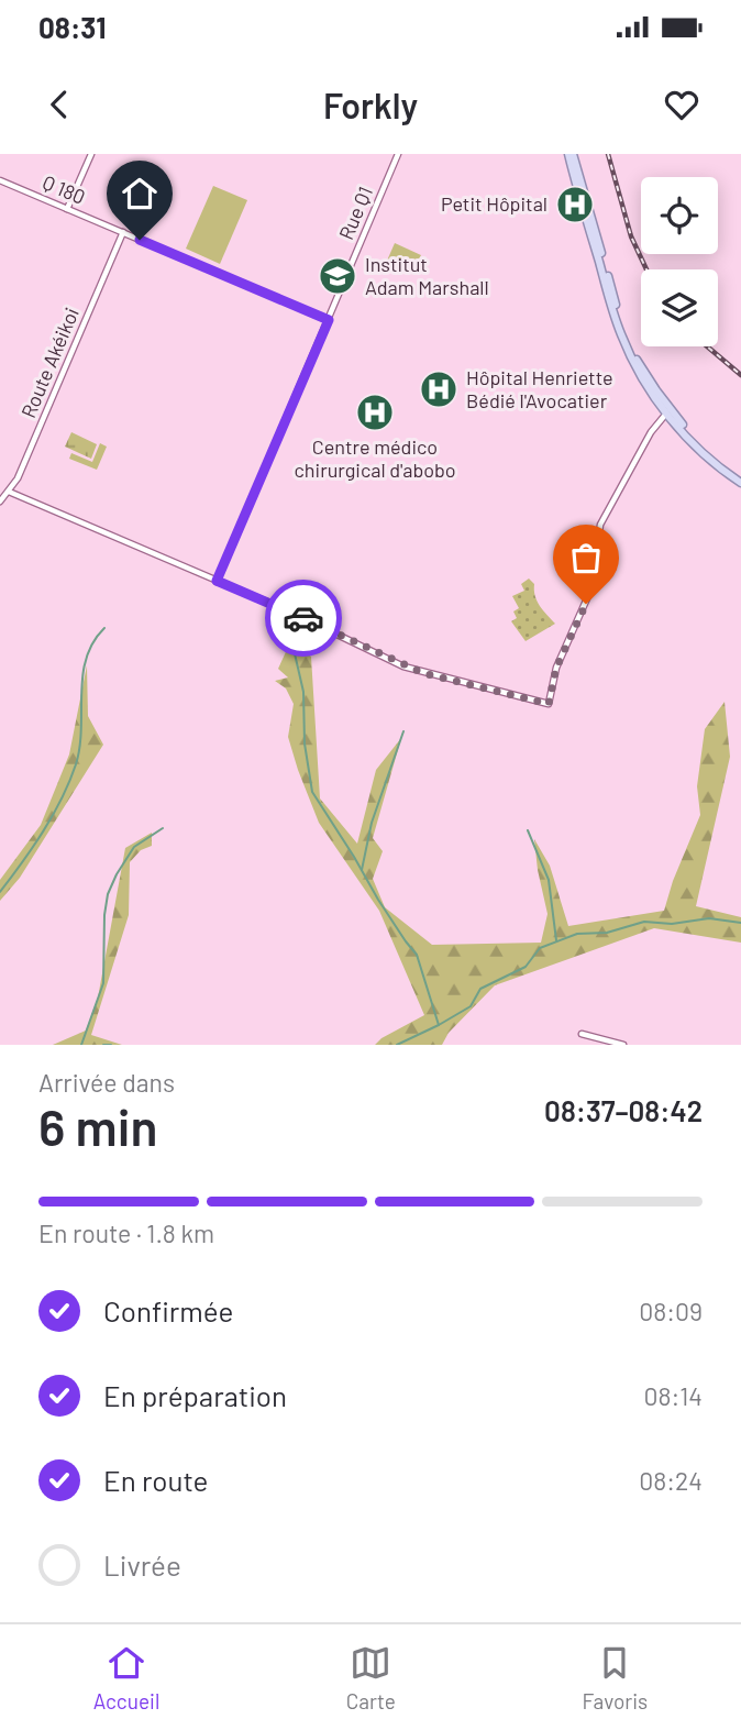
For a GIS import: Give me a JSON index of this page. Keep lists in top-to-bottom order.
{
  "streets": {
    "street": ["Q 180", "Rue Q1", "Route Akéikoi"]
  },
  "crossings": [
    ["Q 180", "Rue Q1"],
    ["Q 180", "Route Akéikoi"]
  ],
  "places": {
    "hospital": ["Petit Hôpital", "Hôpital Henriette Bédié l'Avocatier", "Centre médico chirurgical d'abobo"],
    "school or university": ["Institut Adam Marshall"]
  },
  "page": {
    "status": "08:31",
    "header": "Forkly",
    "heading": ["6 min", "Arrivée dans", "08:37–08:42"],
    "bar": "En route · 1.8 km",
    "list": [
      ["Confirmée", "08:09"],
      ["En préparation", "08:14"],
      ["En route", "08:24"],
      "Livrée"
    ],
    "tabs": ["Accueil", "Carte", "Favoris"]
  }
}
